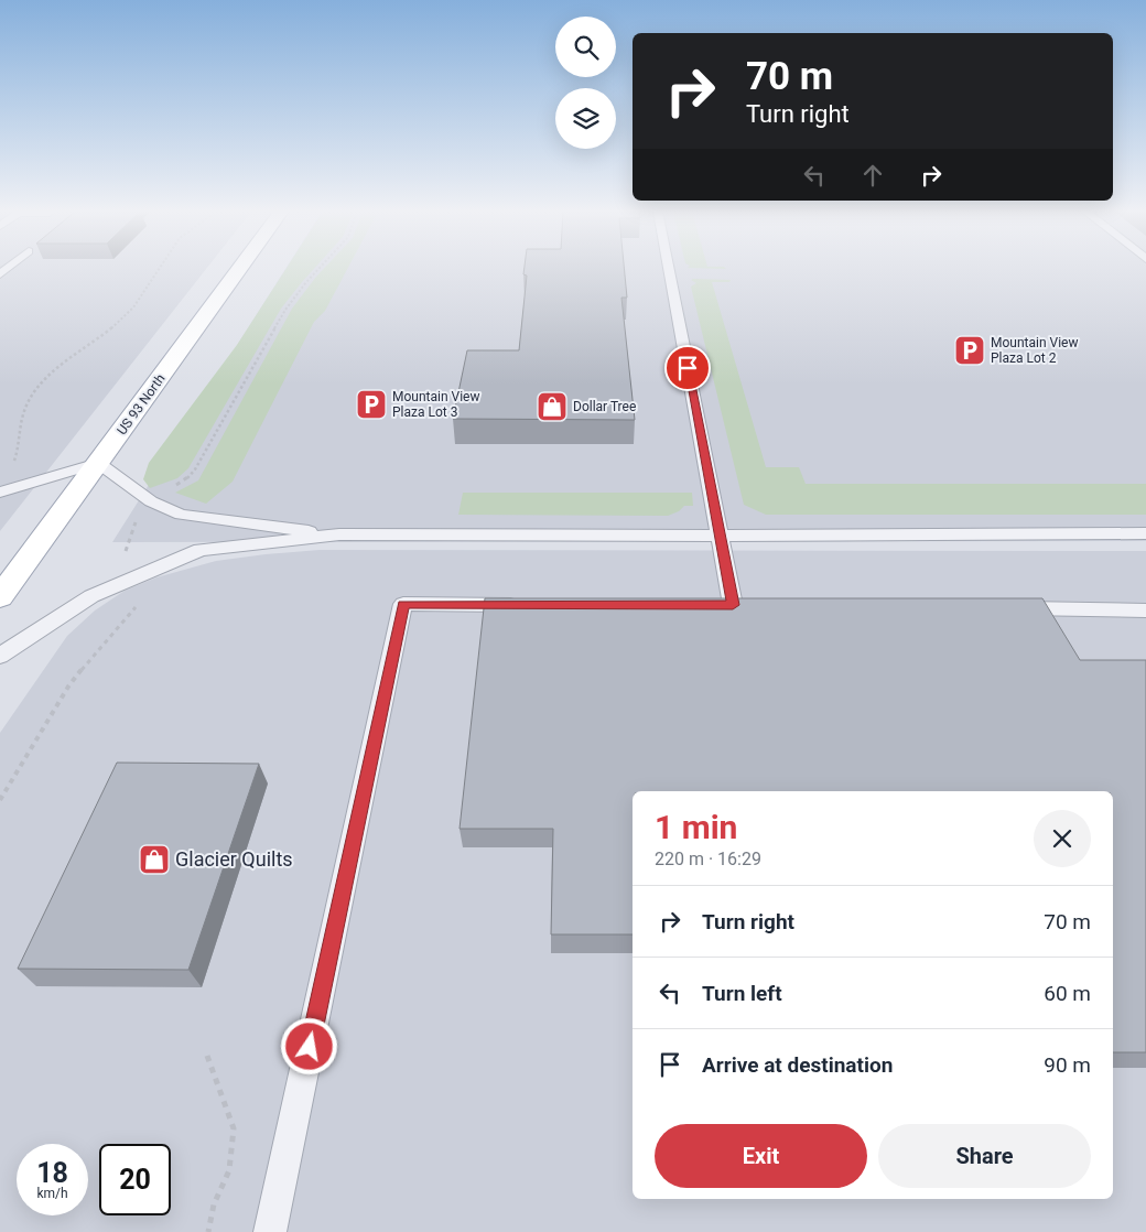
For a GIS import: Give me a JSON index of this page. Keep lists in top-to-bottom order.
{
  "streets": {
    "main road": ["US 93 North"]
  },
  "places": {
    "parking": ["Mountain View Plaza Lot 2", "Mountain View Plaza Lot 3"],
    "shop": ["Dollar Tree", "Glacier Quilts"]
  },
  "page": {
    "turn": ["70 m", "Turn right"],
    "heading": ["1 min", "220 m · 16:29"],
    "list": [
      {
        "name": "Turn right",
        "value": "70 m"
      },
      {
        "name": "Turn left",
        "value": "60 m"
      },
      {
        "name": "Arrive at destination",
        "value": "90 m"
      }
    ],
    "buttons": ["Exit", "Share"],
    "speed": "18 km/h",
    "limit": "20"
  }
}
